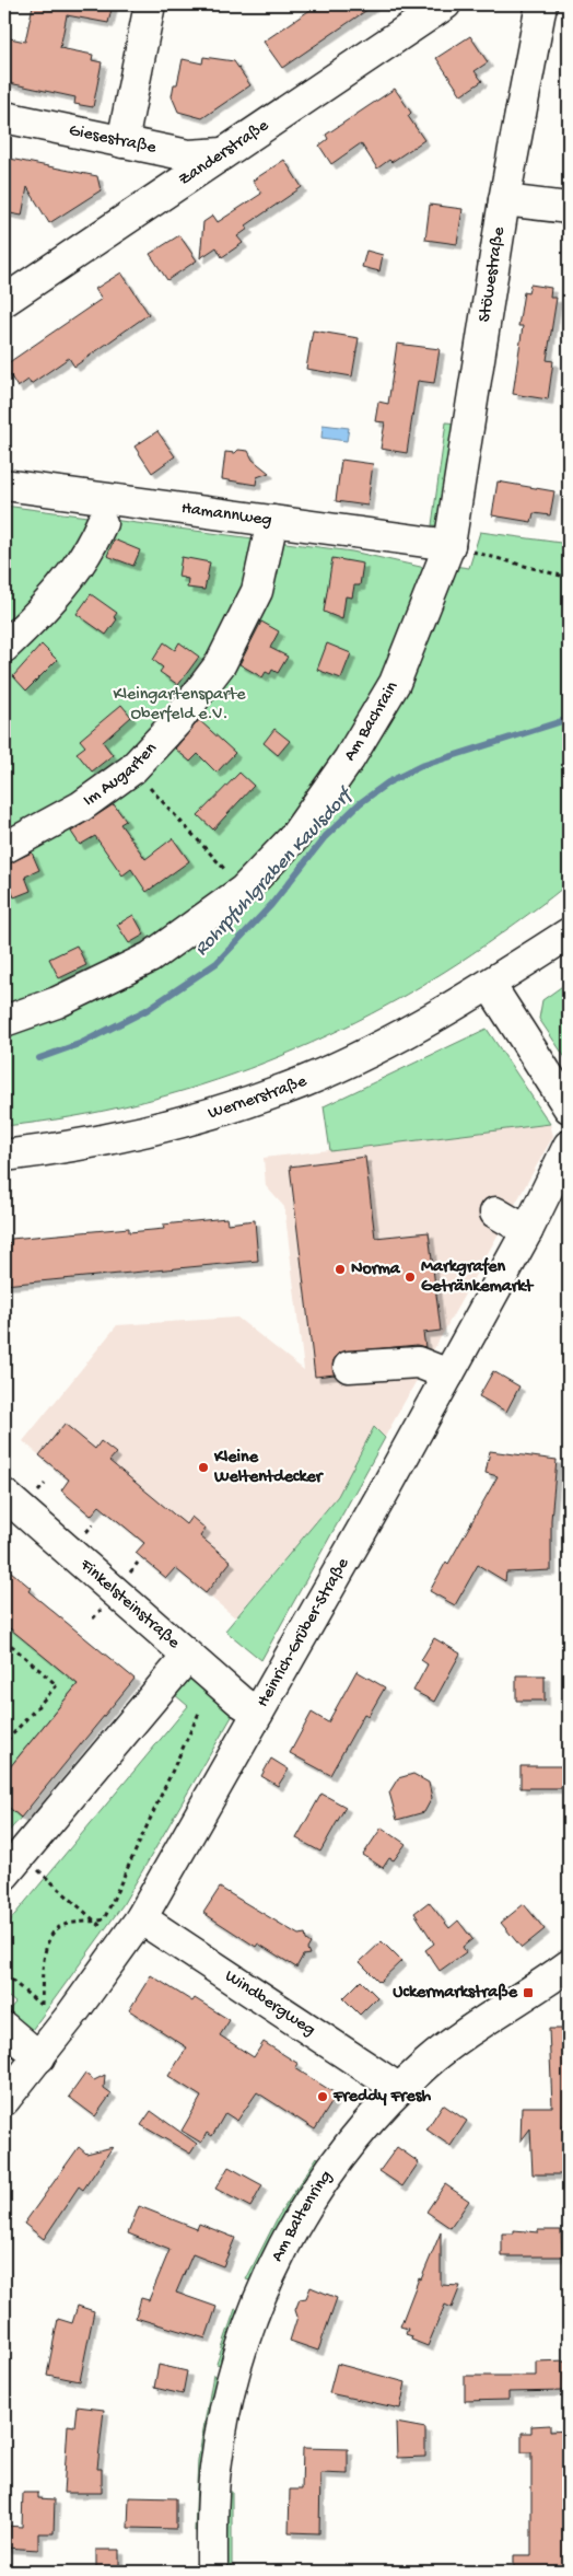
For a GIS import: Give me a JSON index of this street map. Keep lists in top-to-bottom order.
{
  "streets": {
    "street": [
      "Giesestraße",
      "Zanderstraße",
      "Stöwestraße",
      "Hamannweg",
      "Am Bachrain",
      "Im Augarten",
      "Wernerstraße",
      "Finkelsteinstraße",
      "Heinrich-Grüber-Straße",
      "Windbergweg",
      "Am Baltenring"
    ]
  },
  "crossings": [
    ["Giesestraße", "Zanderstraße"],
    ["Stöwestraße", "Hamannweg"],
    ["Stöwestraße", "Am Bachrain"],
    ["Hamannweg", "Am Bachrain"],
    ["Hamannweg", "Im Augarten"],
    ["Finkelsteinstraße", "Heinrich-Grüber-Straße"],
    ["Heinrich-Grüber-Straße", "Windbergweg"],
    ["Windbergweg", "Am Baltenring"]
  ],
  "water": ["Rohrpfuhlgraben Kaulsdorf"],
  "parks": ["Kleingartensparte Oberfeld e.V."],
  "places": {
    "other": [
      "Norma",
      "Markgrafen Getränkemarkt",
      "Kleine Weltentdecker",
      "Freddy Fresh"
    ],
    "transit": ["Uckermarkstraße"]
  }
}
